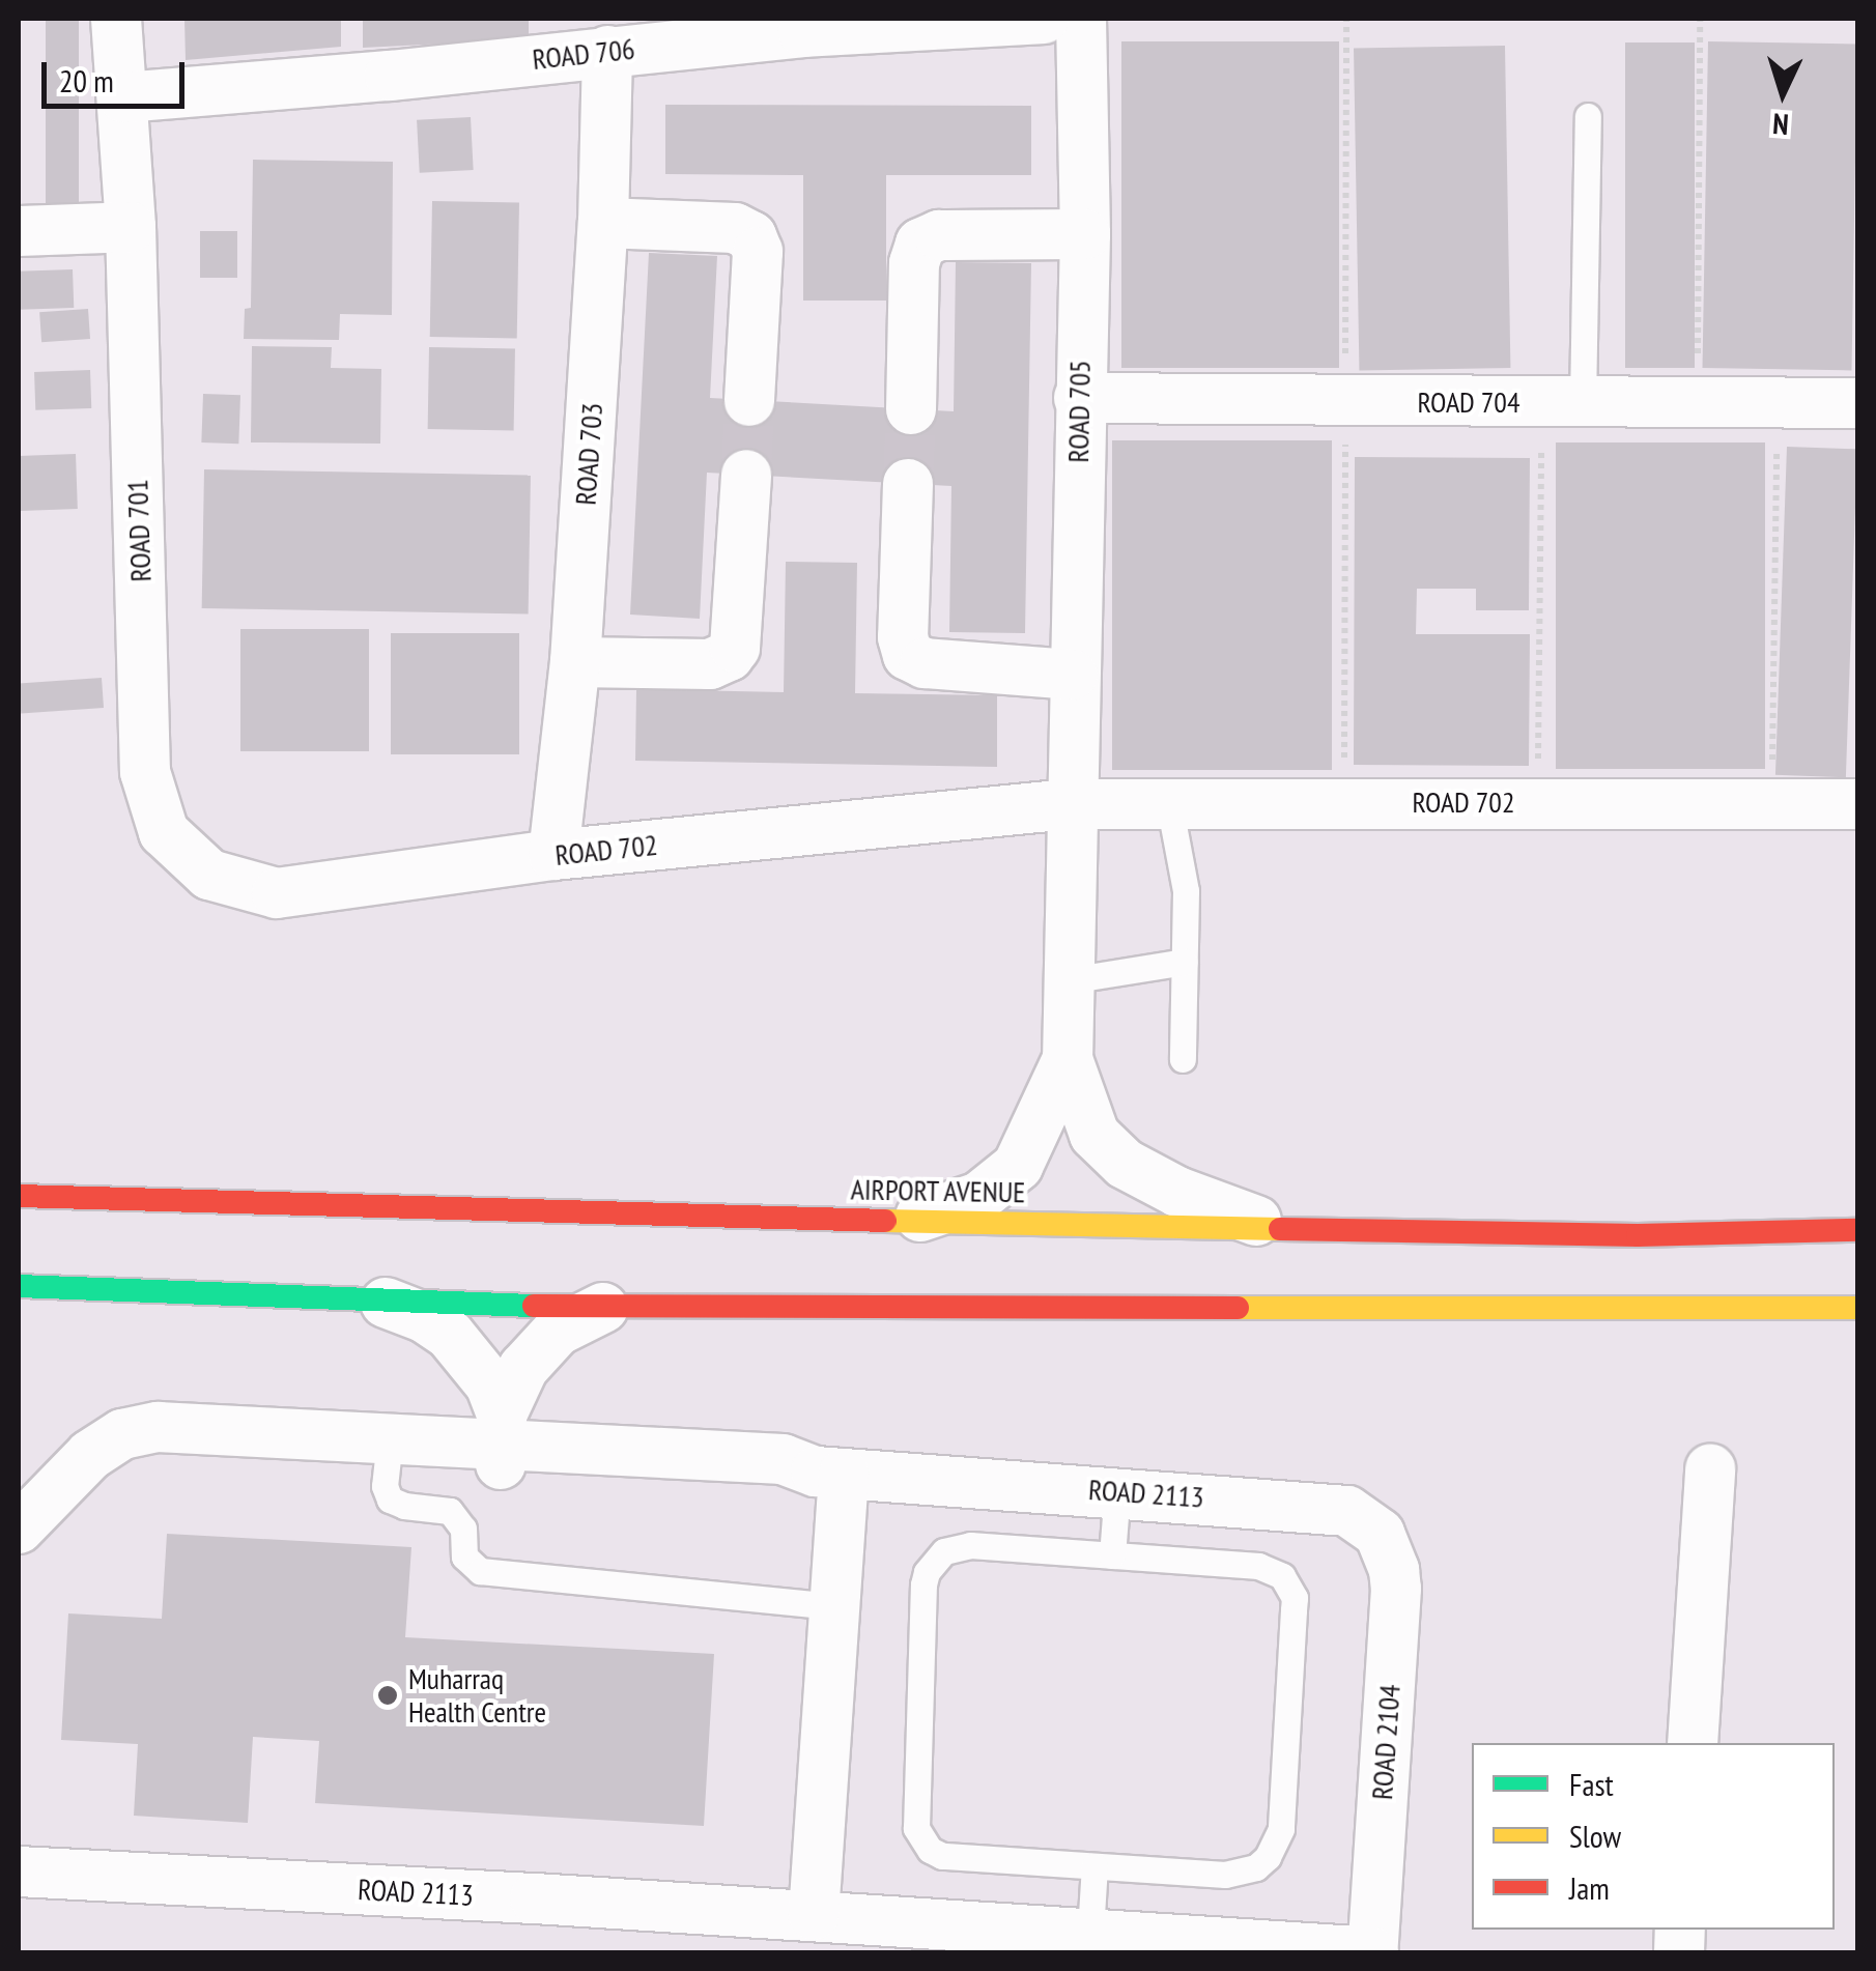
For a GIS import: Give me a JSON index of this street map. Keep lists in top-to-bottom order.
{
  "streets": {
    "main road": ["AIRPORT AVENUE"],
    "street": [
      "ROAD 706",
      "ROAD 704",
      "ROAD 705",
      "ROAD 703",
      "ROAD 701",
      "ROAD 702",
      "ROAD 2113",
      "ROAD 2104"
    ]
  },
  "crossings": [
    ["ROAD 706", "ROAD 703"],
    ["ROAD 706", "ROAD 701"],
    ["ROAD 704", "ROAD 705"],
    ["ROAD 705", "ROAD 702"],
    ["ROAD 703", "ROAD 702"],
    ["ROAD 701", "ROAD 702"],
    ["ROAD 2113", "ROAD 2104"]
  ],
  "places": ["Muharraq Health Centre"],
  "legend": ["Fast", "Slow", "Jam"],
  "scale_bar": "20 m",
  "north": "bottom"
}
